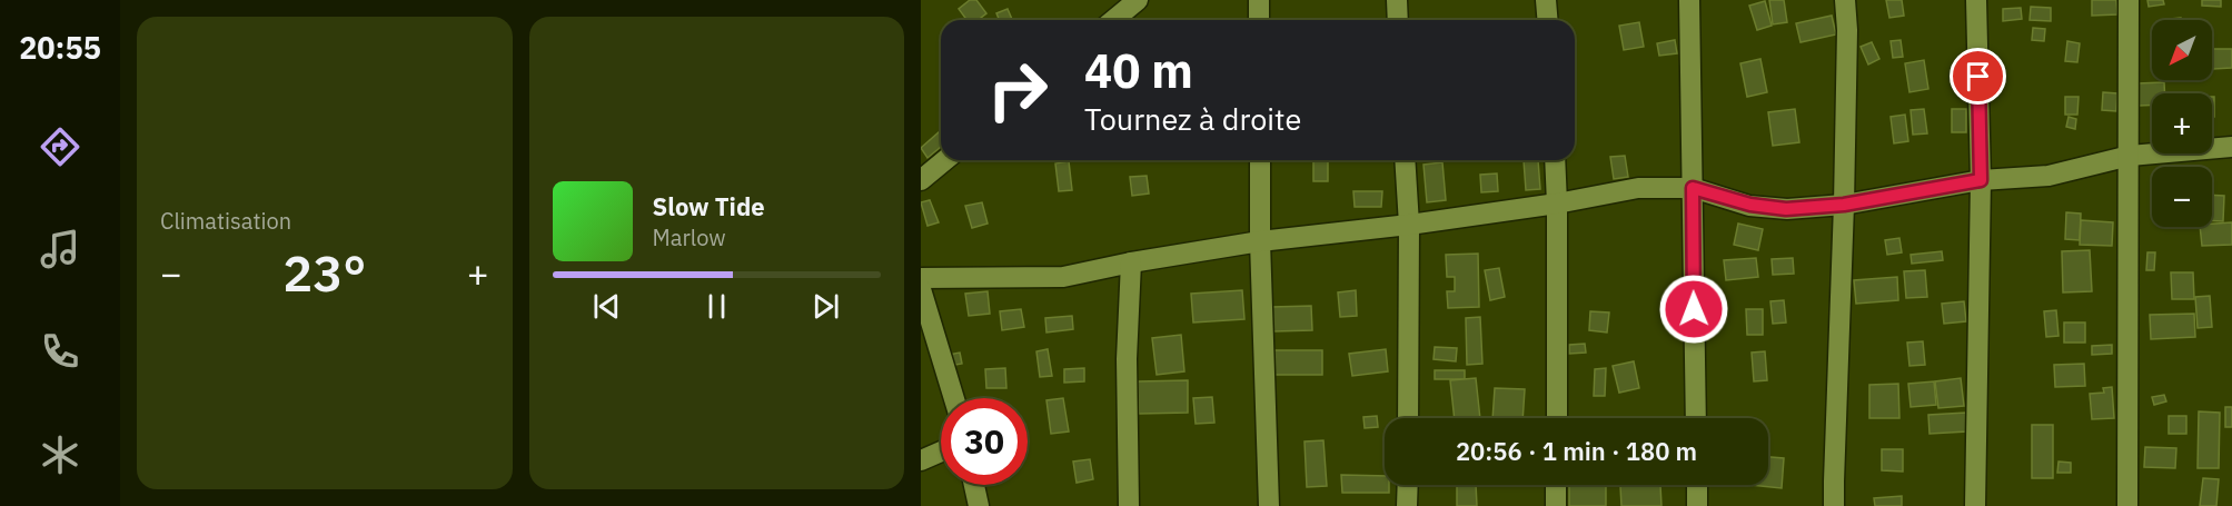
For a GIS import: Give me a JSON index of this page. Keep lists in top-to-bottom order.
{
  "north": "bottom left",
  "page": {
    "tabs": "20:55",
    "tile": "Climatisation",
    "map_buttons": ["+", "−"],
    "turn": ["40 m", "Tournez à droite"],
    "song": ["Slow Tide", "Marlow"],
    "heat": ["−", "23°", "+"],
    "limit": "30",
    "trip": "20:56 · 1 min · 180 m"
  }
}
